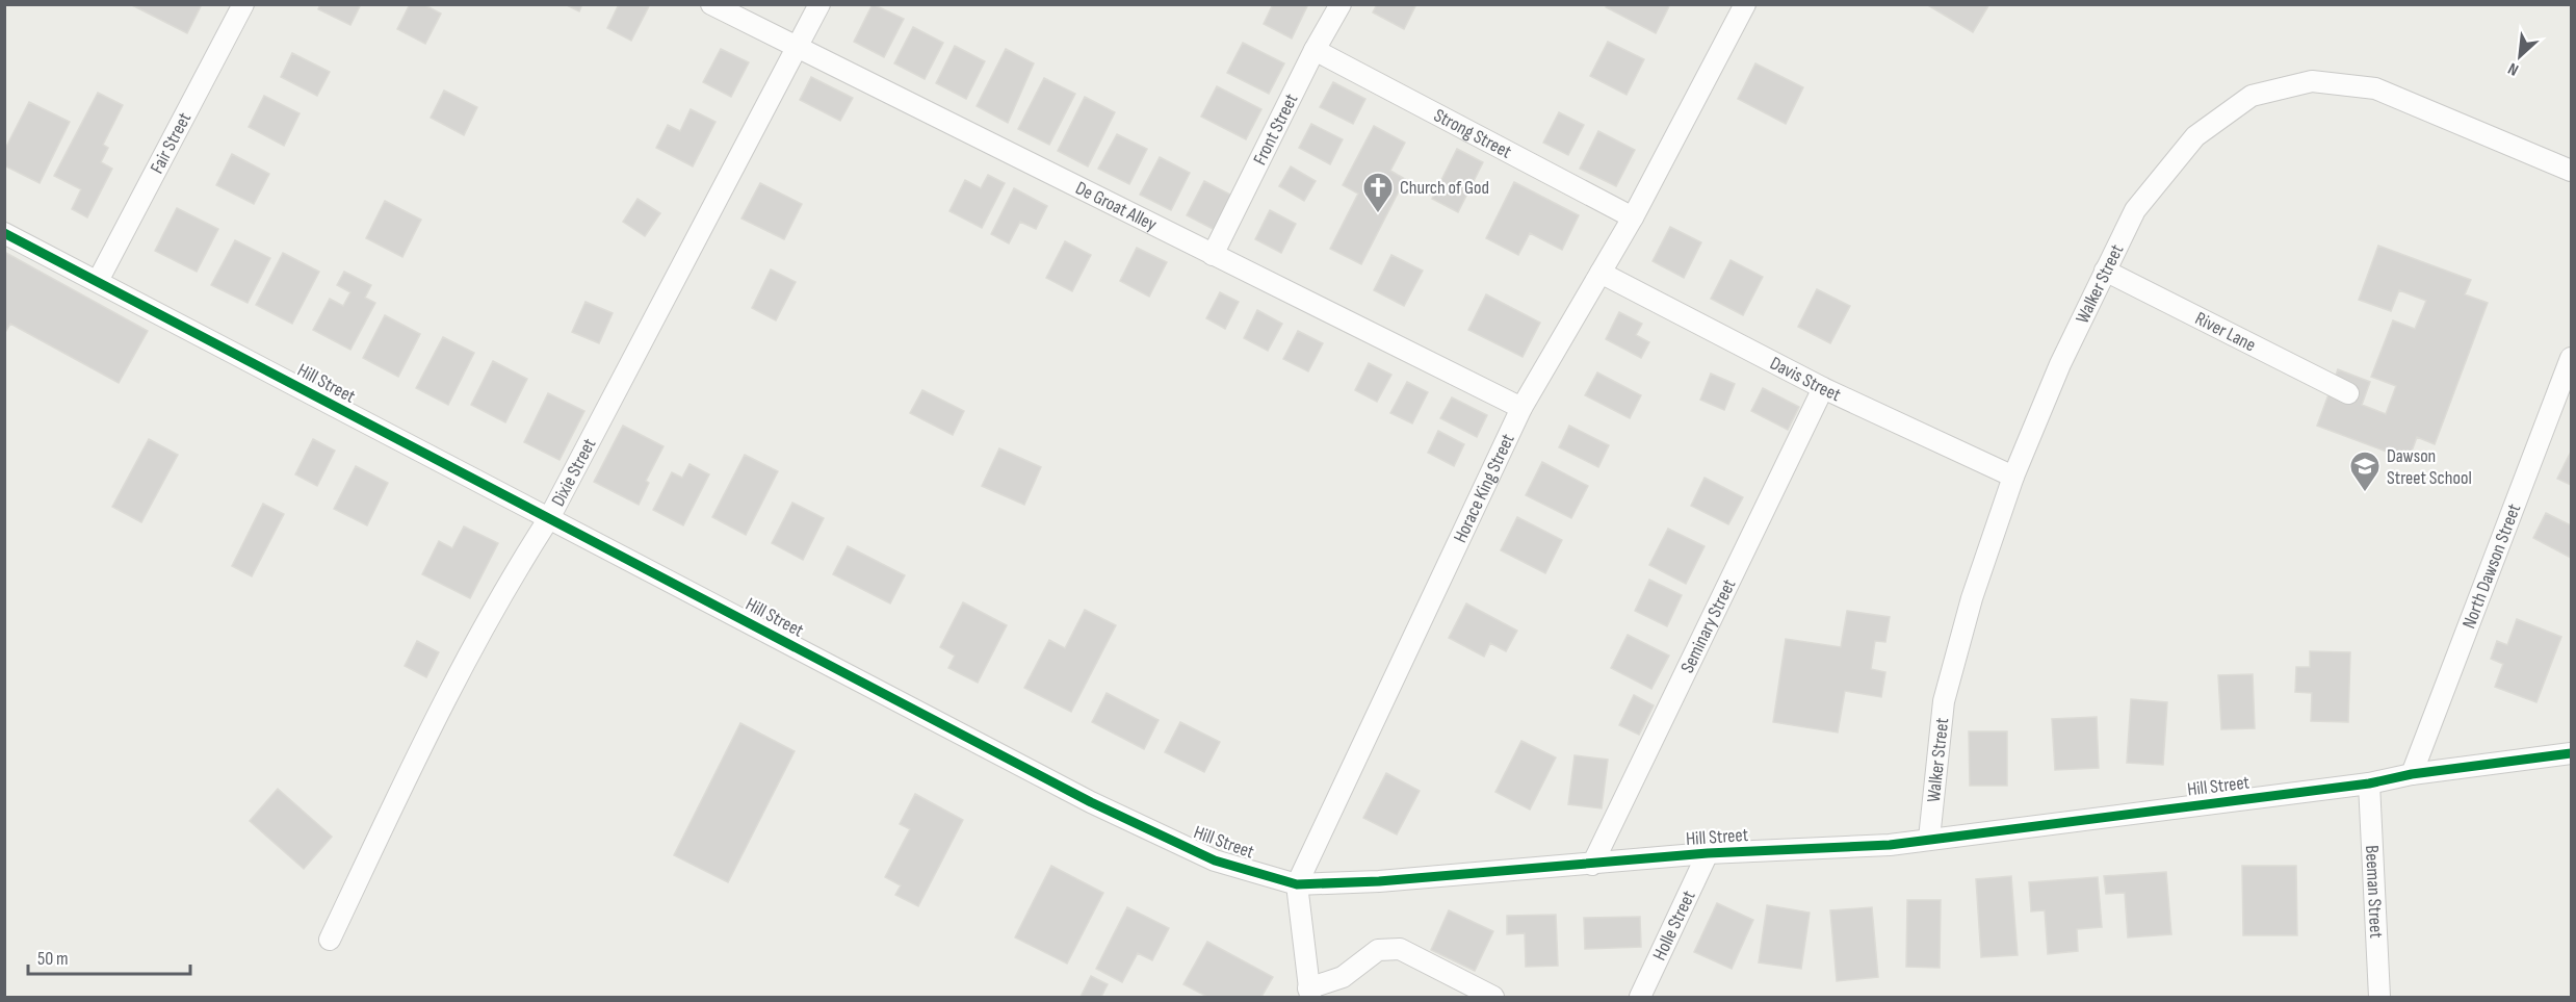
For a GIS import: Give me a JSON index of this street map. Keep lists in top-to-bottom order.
{
  "streets": {
    "street": [
      "Front Street",
      "Strong Street",
      "Fair Street",
      "De Groat Alley",
      "Walker Street",
      "River Lane",
      "Davis Street",
      "Hill Street",
      "Dixie Street",
      "Horace King Street",
      "North Dawson Street",
      "Seminary Street",
      "Beeman Street",
      "Holle Street"
    ]
  },
  "crossings": [
    ["Front Street", "Strong Street"],
    ["Front Street", "De Groat Alley"],
    ["Strong Street", "Horace King Street"],
    ["Fair Street", "Hill Street"],
    ["De Groat Alley", "Dixie Street"],
    ["De Groat Alley", "Horace King Street"],
    ["Walker Street", "River Lane"],
    ["Walker Street", "Davis Street"],
    ["Walker Street", "Hill Street"],
    ["Davis Street", "Horace King Street"],
    ["Davis Street", "Seminary Street"],
    ["Hill Street", "Dixie Street"],
    ["Hill Street", "Horace King Street"],
    ["Hill Street", "North Dawson Street"],
    ["Hill Street", "Seminary Street"],
    ["Hill Street", "Beeman Street"],
    ["Hill Street", "Holle Street"]
  ],
  "places": {
    "church": ["Church of God"],
    "school or university": ["Dawson Street School"]
  },
  "scale_bar": "50 m",
  "north": "bottom left"
}
